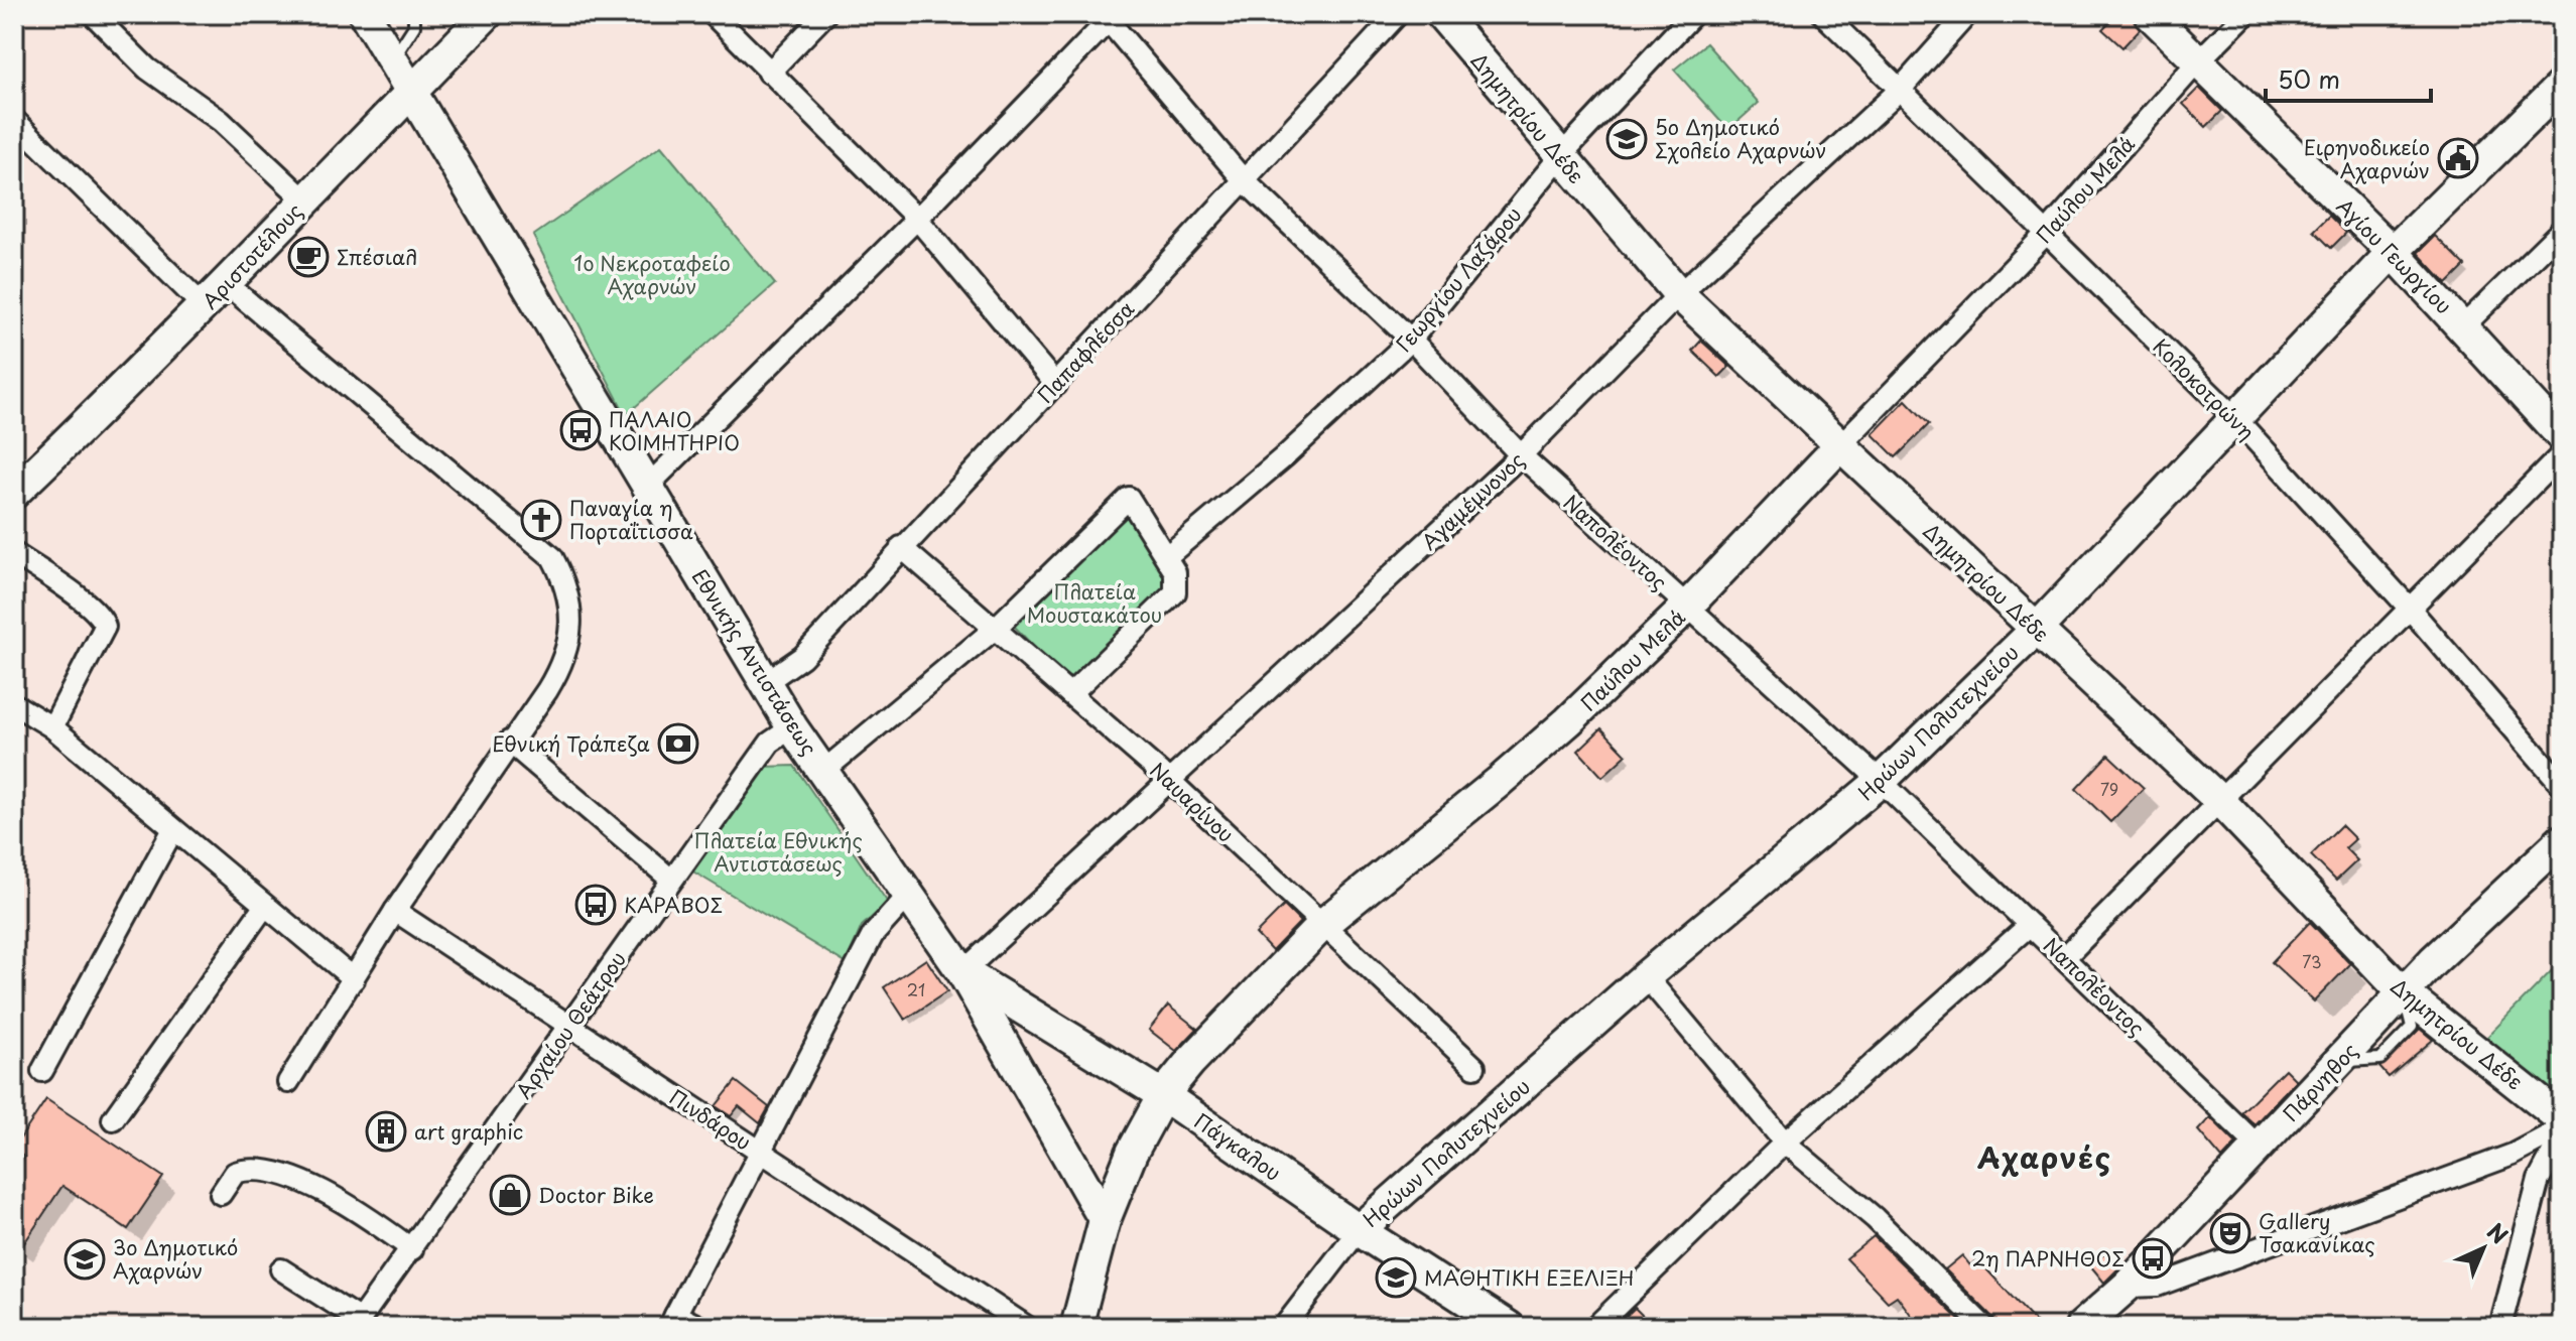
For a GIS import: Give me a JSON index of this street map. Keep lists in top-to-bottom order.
{
  "streets": {
    "street": [
      "Δημητρίου Δέδε",
      "Παύλου Μελά",
      "Αριστοτέλους",
      "Αγίου Γεωργίου",
      "Γεωργίου Λαζάρου",
      "Παπαφλέσσα",
      "Κολοκοτρώνη",
      "Αγαμέμνονος",
      "Ναπολέοντος",
      "Εθνικής Αντιστάσεως",
      "Ηρώων Πολυτεχνείου",
      "Ναυαρίνου",
      "Αρχαίου Θεάτρου",
      "Πάρνηθος",
      "Πινδάρου",
      "Πάγκαλου"
    ]
  },
  "crossings": [
    ["Δημητρίου Δέδε", "Παύλου Μελά"],
    ["Δημητρίου Δέδε", "Γεωργίου Λαζάρου"],
    ["Δημητρίου Δέδε", "Αγαμέμνονος"],
    ["Δημητρίου Δέδε", "Ηρώων Πολυτεχνείου"],
    ["Δημητρίου Δέδε", "Πάρνηθος"],
    ["Παύλου Μελά", "Αγίου Γεωργίου"],
    ["Παύλου Μελά", "Κολοκοτρώνη"],
    ["Παύλου Μελά", "Ναπολέοντος"],
    ["Παύλου Μελά", "Εθνικής Αντιστάσεως"],
    ["Παύλου Μελά", "Ναυαρίνου"],
    ["Παύλου Μελά", "Πάγκαλου"],
    ["Αριστοτέλους", "Εθνικής Αντιστάσεως"],
    ["Αγίου Γεωργίου", "Ηρώων Πολυτεχνείου"],
    ["Γεωργίου Λαζάρου", "Ναπολέοντος"],
    ["Παπαφλέσσα", "Ναπολέοντος"],
    ["Παπαφλέσσα", "Εθνικής Αντιστάσεως"],
    ["Παπαφλέσσα", "Ναυαρίνου"],
    ["Κολοκοτρώνη", "Αγαμέμνονος"],
    ["Κολοκοτρώνη", "Ηρώων Πολυτεχνείου"],
    ["Αγαμέμνονος", "Ναπολέοντος"],
    ["Αγαμέμνονος", "Εθνικής Αντιστάσεως"],
    ["Αγαμέμνονος", "Ναυαρίνου"],
    ["Αγαμέμνονος", "Πάγκαλου"],
    ["Ναπολέοντος", "Ηρώων Πολυτεχνείου"],
    ["Ναπολέοντος", "Πάρνηθος"],
    ["Εθνικής Αντιστάσεως", "Αρχαίου Θεάτρου"],
    ["Εθνικής Αντιστάσεως", "Πάγκαλου"],
    ["Ηρώων Πολυτεχνείου", "Πάγκαλου"],
    ["Αρχαίου Θεάτρου", "Πινδάρου"]
  ],
  "districts": ["Αχαρνές"],
  "parks": ["1ο Νεκροταφείο Αχαρνών", "Πλατεία Μουστακάτου", "Πλατεία Εθνικής Αντιστάσεως"],
  "places": {
    "school or university": ["5ο Δημοτικό Σχολείο Αχαρνών", "3ο Δημοτικό Αχαρνών", "ΜΑΘΗΤΙΚΗ ΕΞΕΛΙΞΗ"],
    "public building": ["Ειρηνοδικείο Αχαρνών"],
    "cafe": ["Σπέσιαλ"],
    "bus stop": ["ΠΑΛΑΙΟ ΚΟΙΜΗΤΗΡΙΟ", "ΚΑΡΑΒΟΣ", "2η ΠΑΡΝΗΘΟΣ"],
    "church": ["Παναγία η Πορταΐτισσα"],
    "bank": ["Εθνική Τράπεζα"],
    "building": ["art graphic"],
    "shop": ["Doctor Bike"],
    "theatre": ["Gallery Τσακανίκας"]
  },
  "house_numbers": ["79", "73", "21"],
  "scale_bar": "50 m",
  "north": "top right"
}
